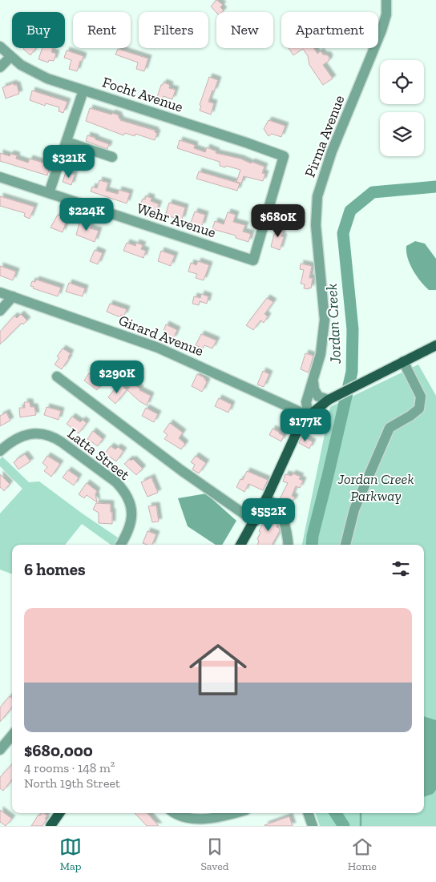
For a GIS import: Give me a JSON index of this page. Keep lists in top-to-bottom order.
{
  "streets": {
    "street": [
      "Focht Avenue",
      "Pirma Avenue",
      "Wehr Avenue",
      "Girard Avenue",
      "Latta Street"
    ]
  },
  "crossings": [
    ["Focht Avenue", "Wehr Avenue"],
    ["Pirma Avenue", "Girard Avenue"]
  ],
  "water": ["Jordan Creek"],
  "parks": ["Jordan Creek Parkway"],
  "page": {
    "chip": [
      "Buy",
      "Rent",
      "Filters",
      "New",
      "Apartment"
    ],
    "price": [
      "$321K",
      "$224K",
      "$680K",
      "$290K",
      "$177K",
      "$552K"
    ],
    "heading": "6 homes",
    "list": [
      {
        "name": "$680,000",
        "note": "4 rooms · 148 m² · North 19th Street"
      }
    ],
    "tabs": ["Map", "Saved", "Home"]
  }
}
